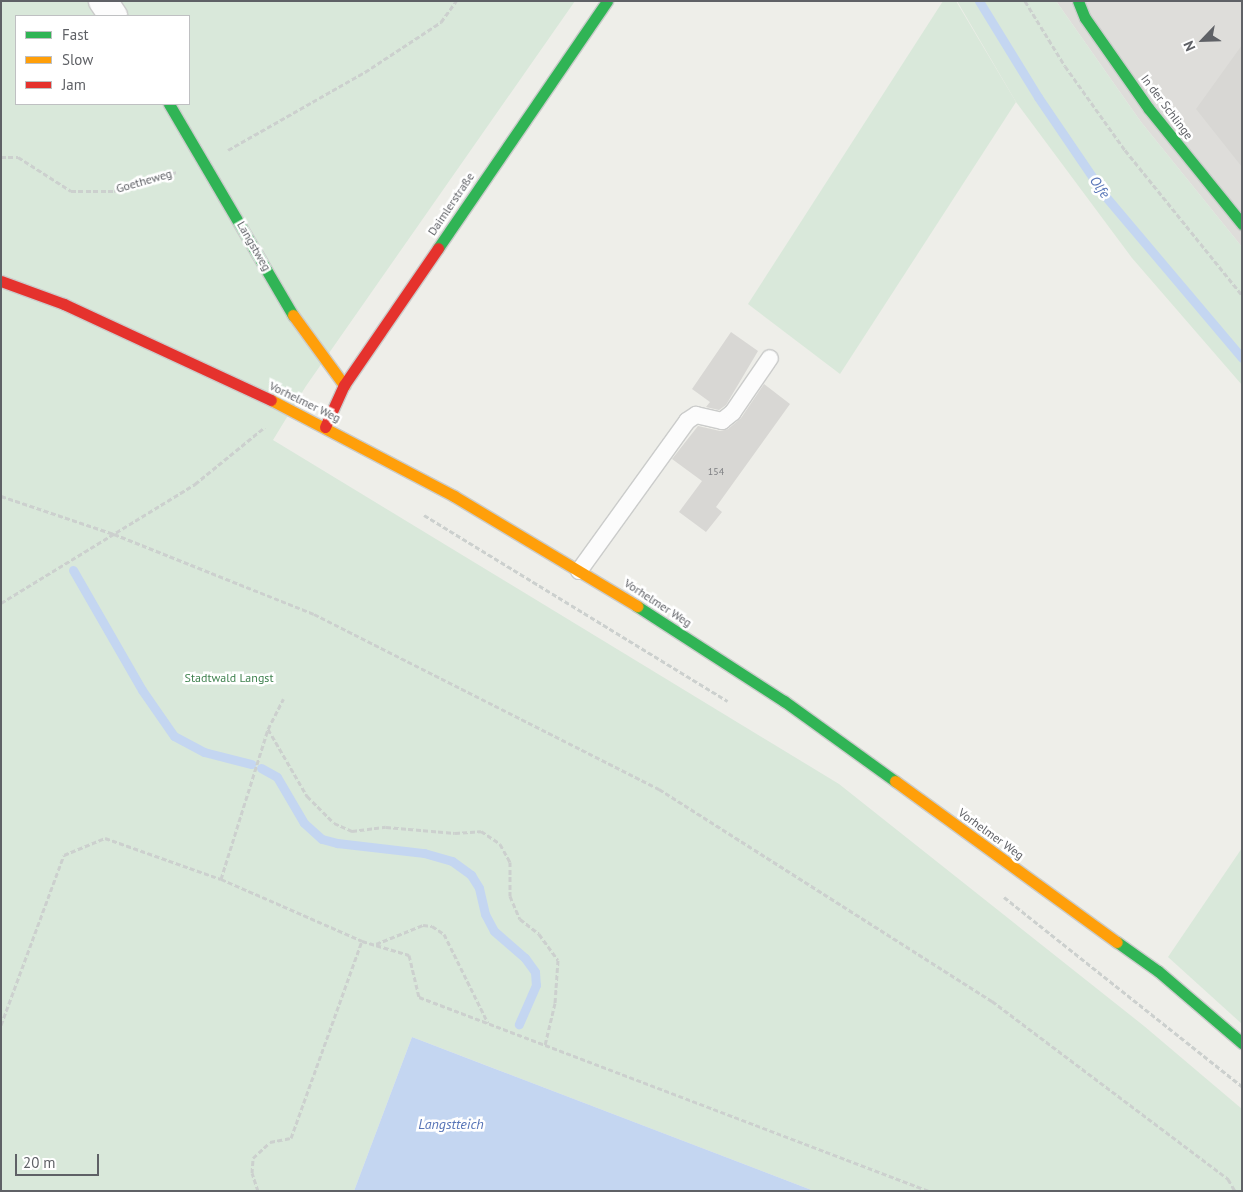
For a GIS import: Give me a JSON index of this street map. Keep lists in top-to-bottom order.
{
  "streets": {
    "street": [
      "In der Schlinge",
      "Daimlerstraße",
      "Langstweg",
      "Vorhelmer Weg"
    ],
    "path": ["Goetheweg"]
  },
  "crossings": [
    ["Goetheweg", "Langstweg"],
    ["Daimlerstraße", "Langstweg"],
    ["Daimlerstraße", "Vorhelmer Weg"]
  ],
  "water": ["Olfe", "Langstteich"],
  "parks": ["Stadtwald Langst"],
  "house_numbers": ["154"],
  "legend": ["Fast", "Slow", "Jam"],
  "scale_bar": "20 m",
  "north": "bottom left"
}
